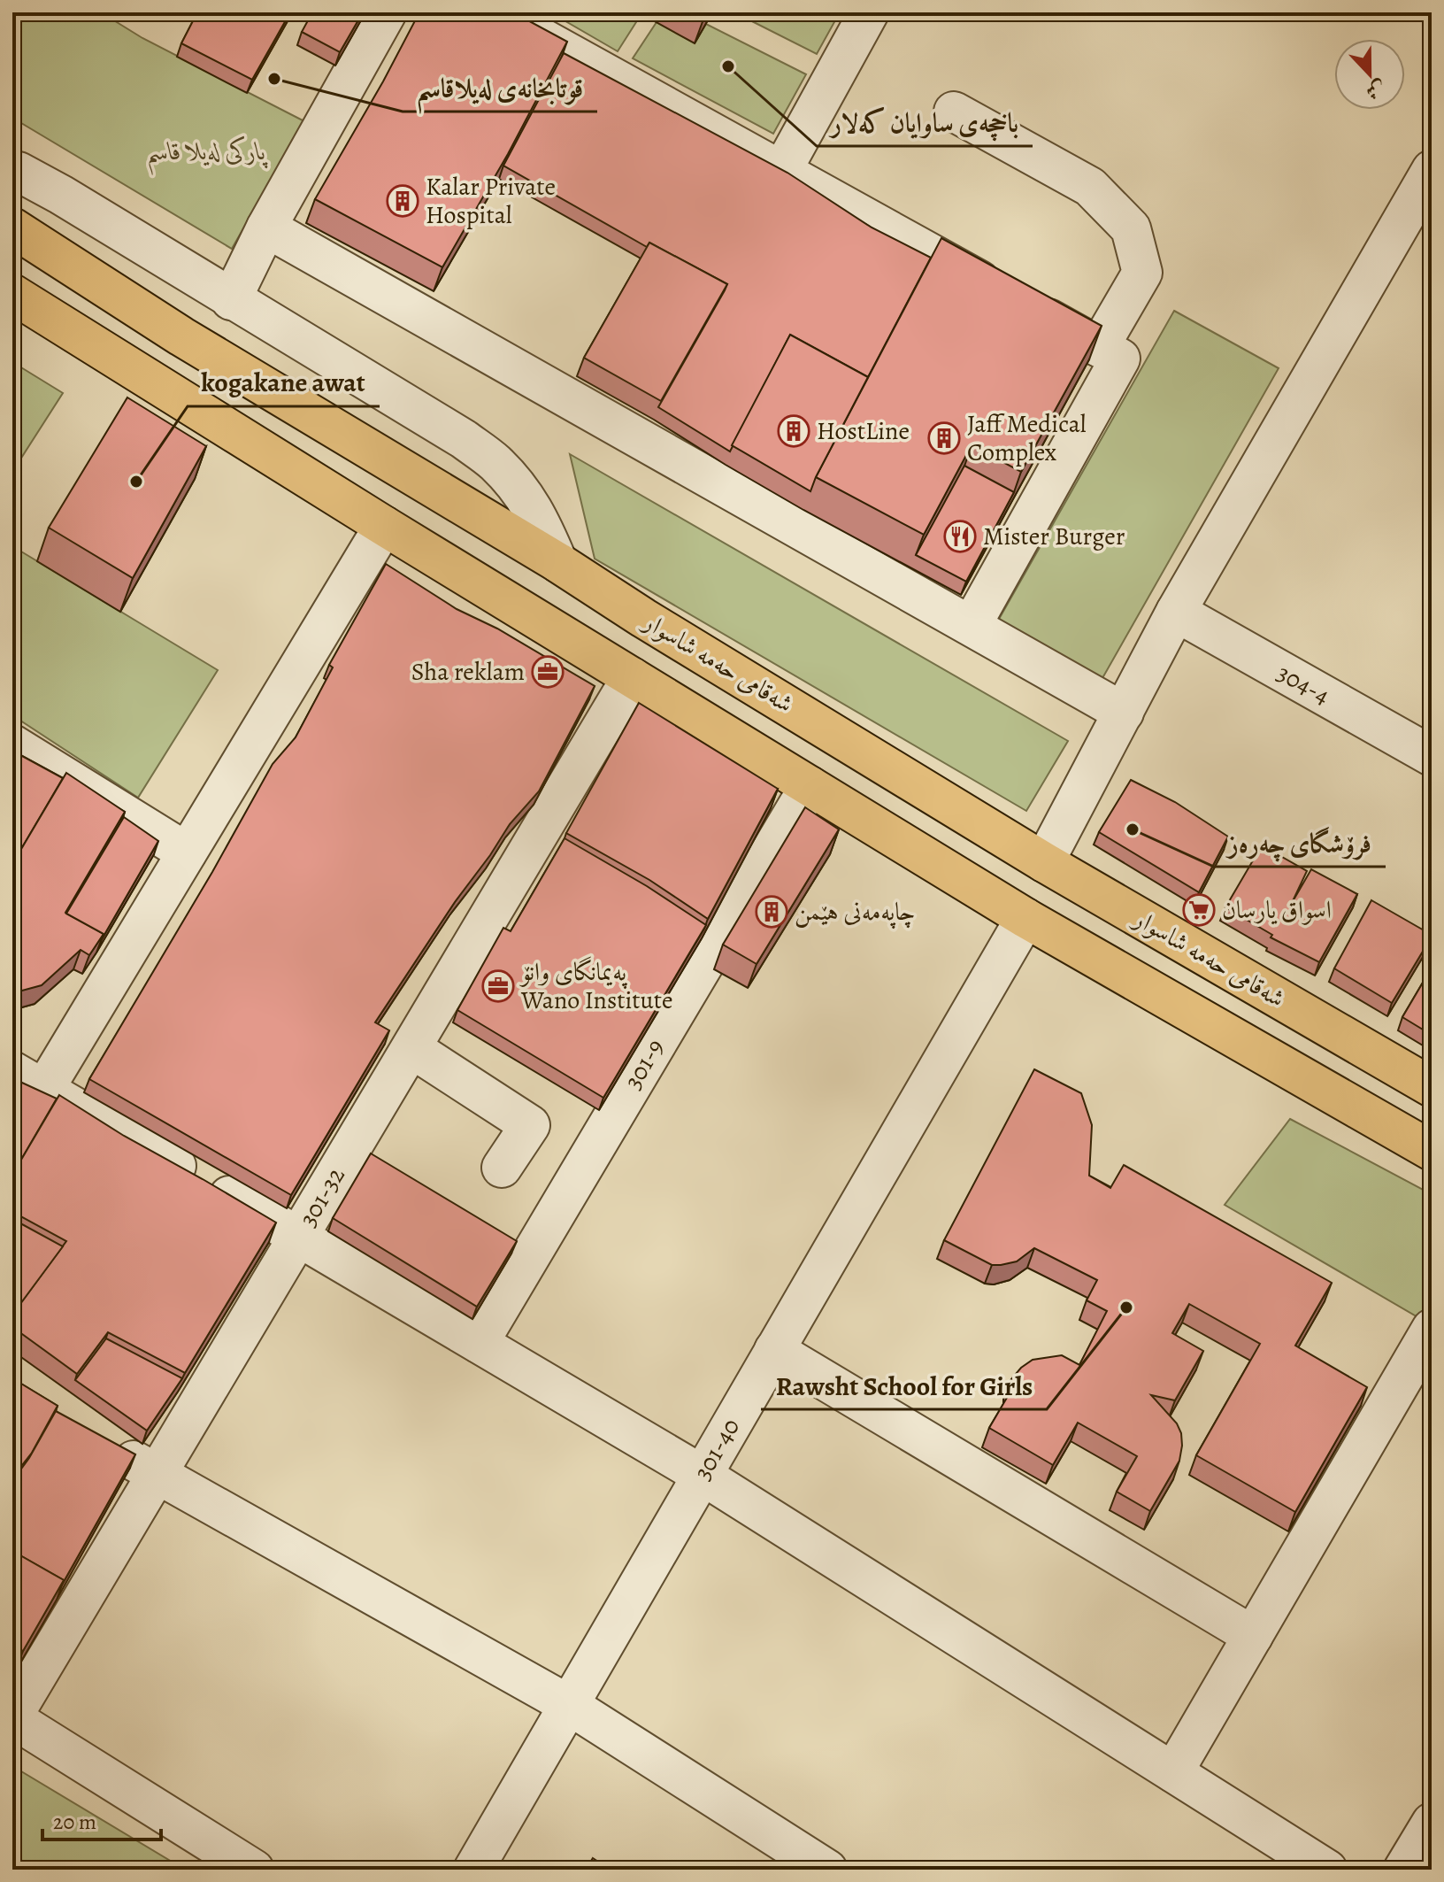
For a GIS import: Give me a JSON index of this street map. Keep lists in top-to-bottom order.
{
  "streets": {
    "main road": ["شەقامی حەمە شاسوار"],
    "street": [
      "304-4",
      "301-9",
      "301-32",
      "301-40"
    ]
  },
  "parks": ["پارکی لەیلا قاسم"],
  "places": {
    "other": [
      "باخچەی ساوایان کەلار",
      "قوتابخانەی لەیلاقاسم",
      "kogakane awat",
      "فرۆشگای چەرەز",
      "Rawsht School for Girls"
    ],
    "building": [
      "Kalar Private Hospital",
      "HostLine",
      "Jaff Medical Complex",
      "چاپەمەنی هێمن"
    ],
    "restaurant": ["Mister Burger"],
    "office": ["Sha reklam", "پەیمانگای وانۆ Wano Institute"],
    "supermarket": ["اسواق يارسان"]
  },
  "scale_bar": "20 m",
  "north": "bottom"
}
